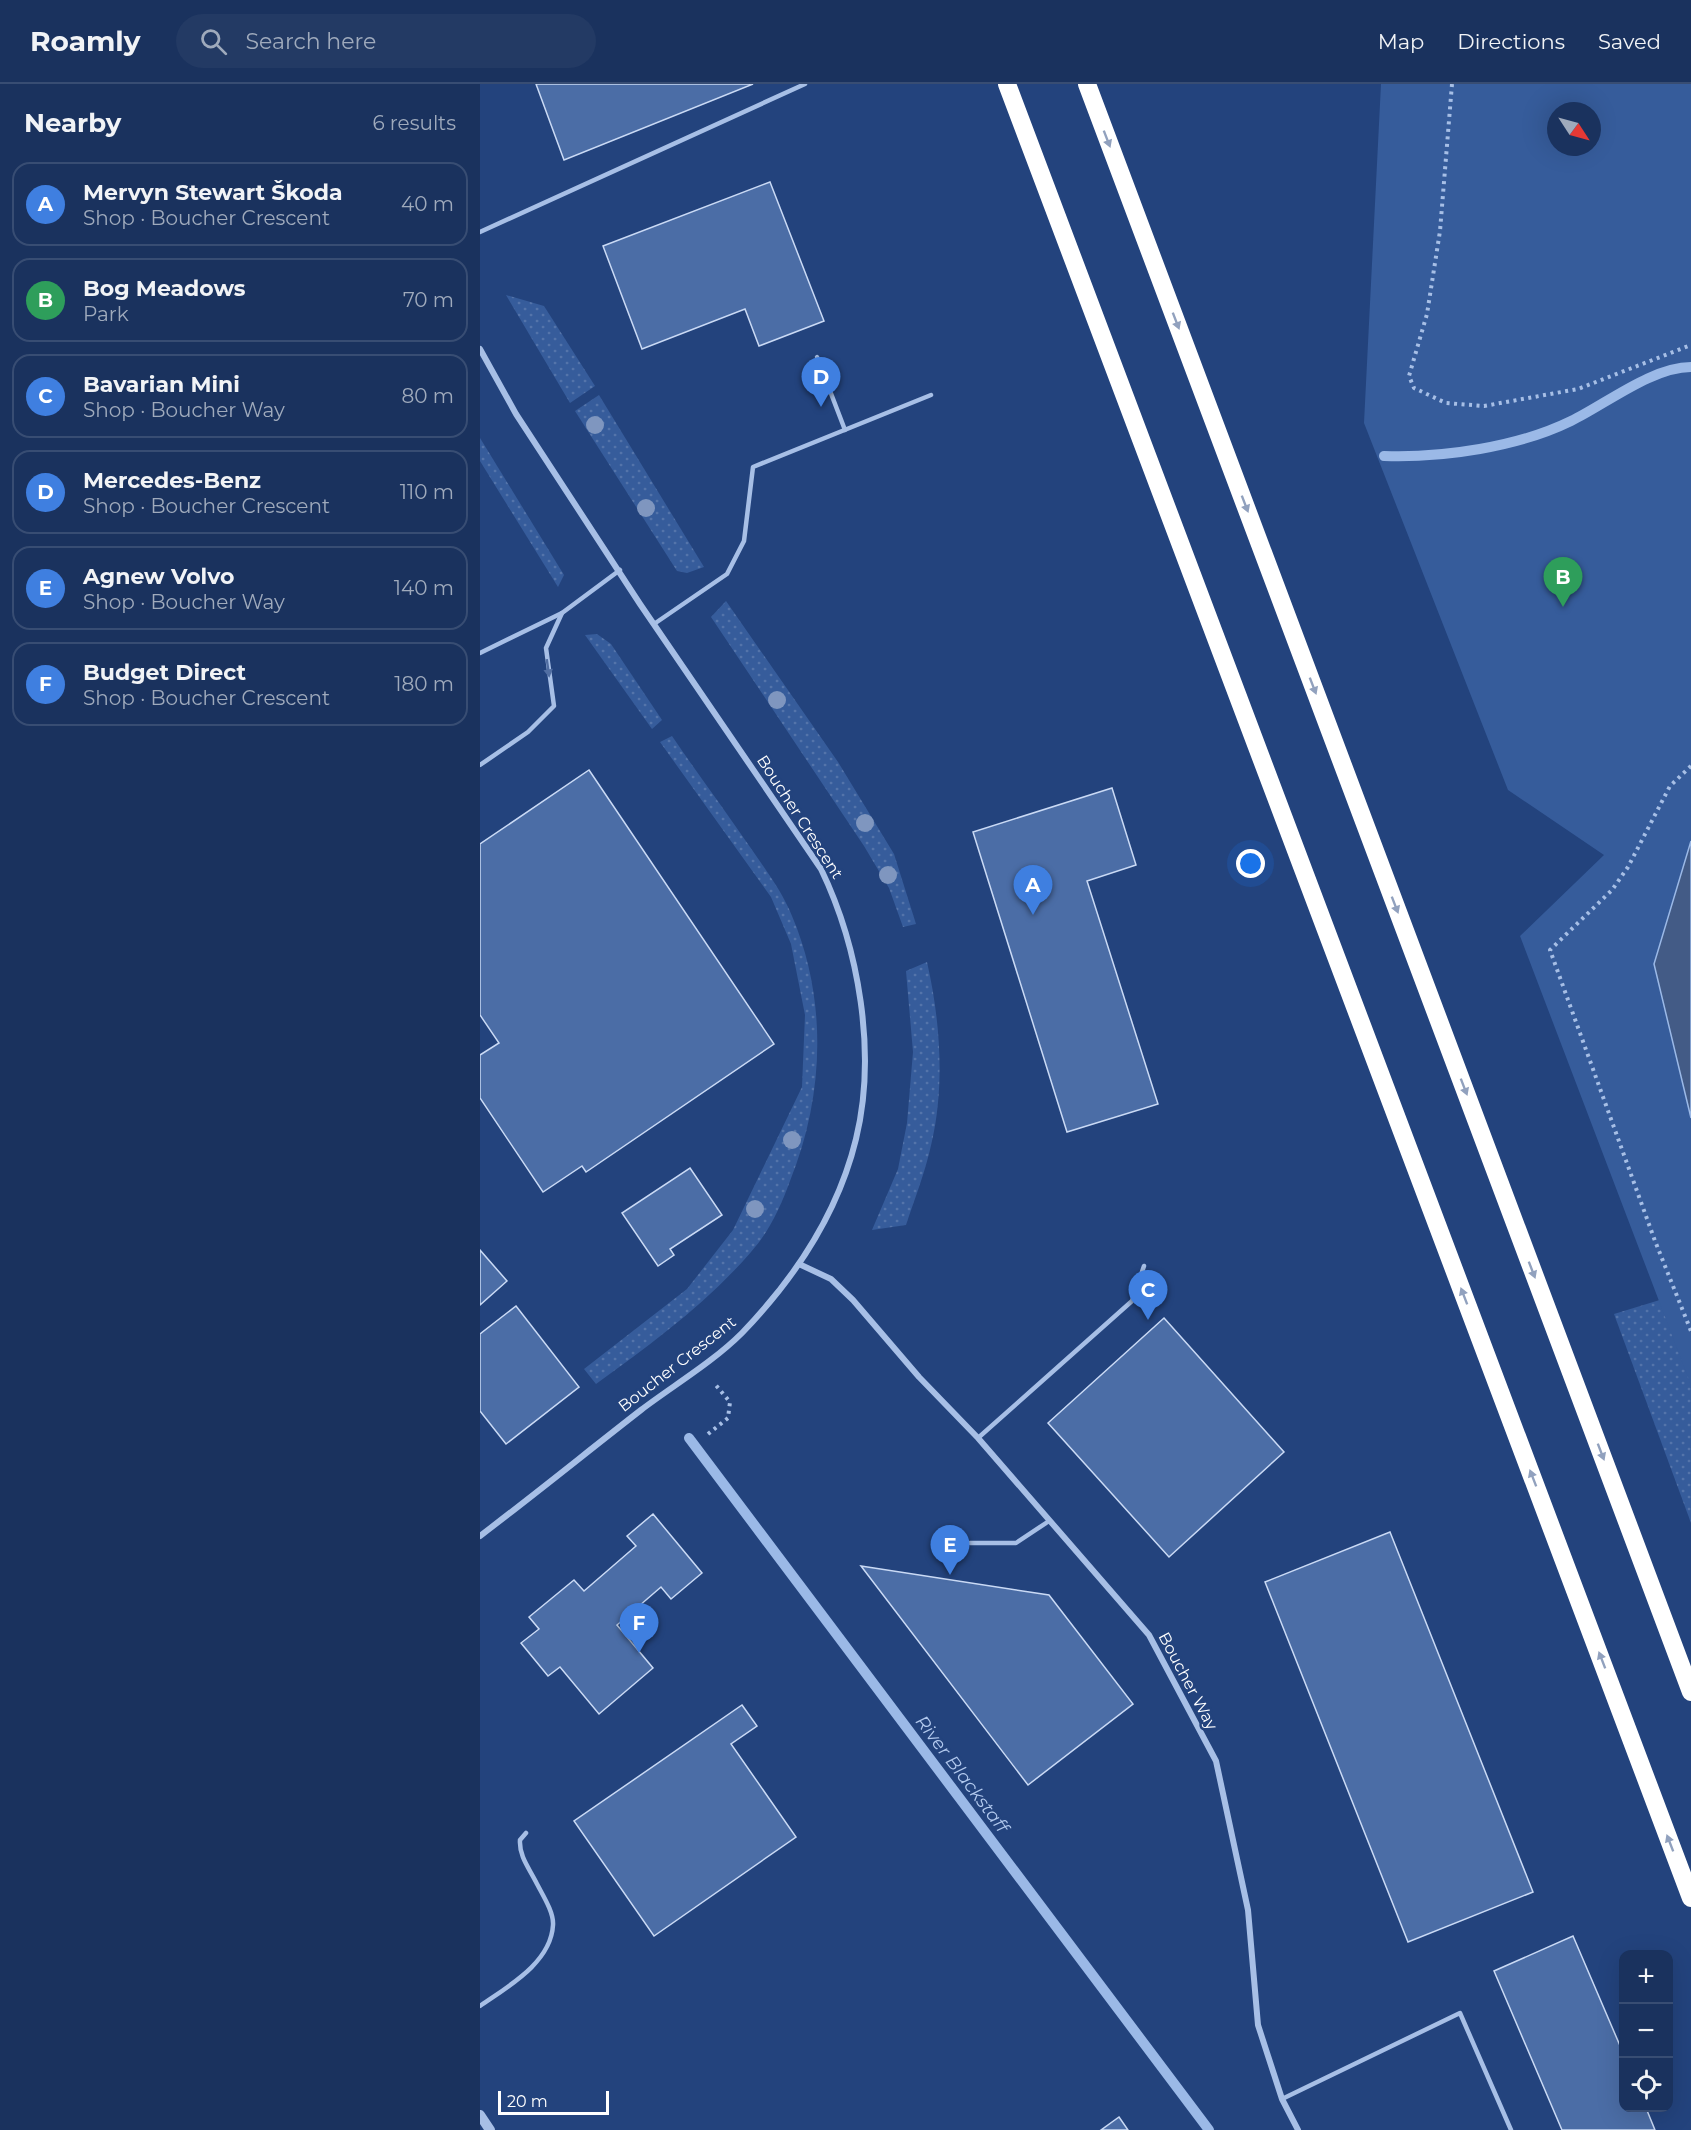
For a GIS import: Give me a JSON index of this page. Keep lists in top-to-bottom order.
{
  "streets": {
    "street": ["Boucher Crescent", "Boucher Way"]
  },
  "crossings": [
    ["Boucher Crescent", "Boucher Way"]
  ],
  "water": ["River Blackstaff"],
  "scale_bar": "20 m",
  "north": "bottom right",
  "page": {
    "header": "Roamly",
    "search": "Search here",
    "nav": ["Map", "Directions", "Saved"],
    "heading": ["Nearby", "6 results"],
    "list": [
      {
        "mark": "A",
        "name": "Mervyn Stewart Škoda",
        "note": "Shop · Boucher Crescent",
        "value": "40 m"
      },
      {
        "mark": "B",
        "name": "Bog Meadows",
        "note": "Park",
        "value": "70 m"
      },
      {
        "mark": "C",
        "name": "Bavarian Mini",
        "note": "Shop · Boucher Way",
        "value": "80 m"
      },
      {
        "mark": "D",
        "name": "Mercedes-Benz",
        "note": "Shop · Boucher Crescent",
        "value": "110 m"
      },
      {
        "mark": "E",
        "name": "Agnew Volvo",
        "note": "Shop · Boucher Way",
        "value": "140 m"
      },
      {
        "mark": "F",
        "name": "Budget Direct",
        "note": "Shop · Boucher Crescent",
        "value": "180 m"
      }
    ],
    "pins": [
      "D",
      "B",
      "A",
      "C",
      "E",
      "F"
    ],
    "map_buttons": ["+", "−"],
    "scale": "20 m"
  }
}
